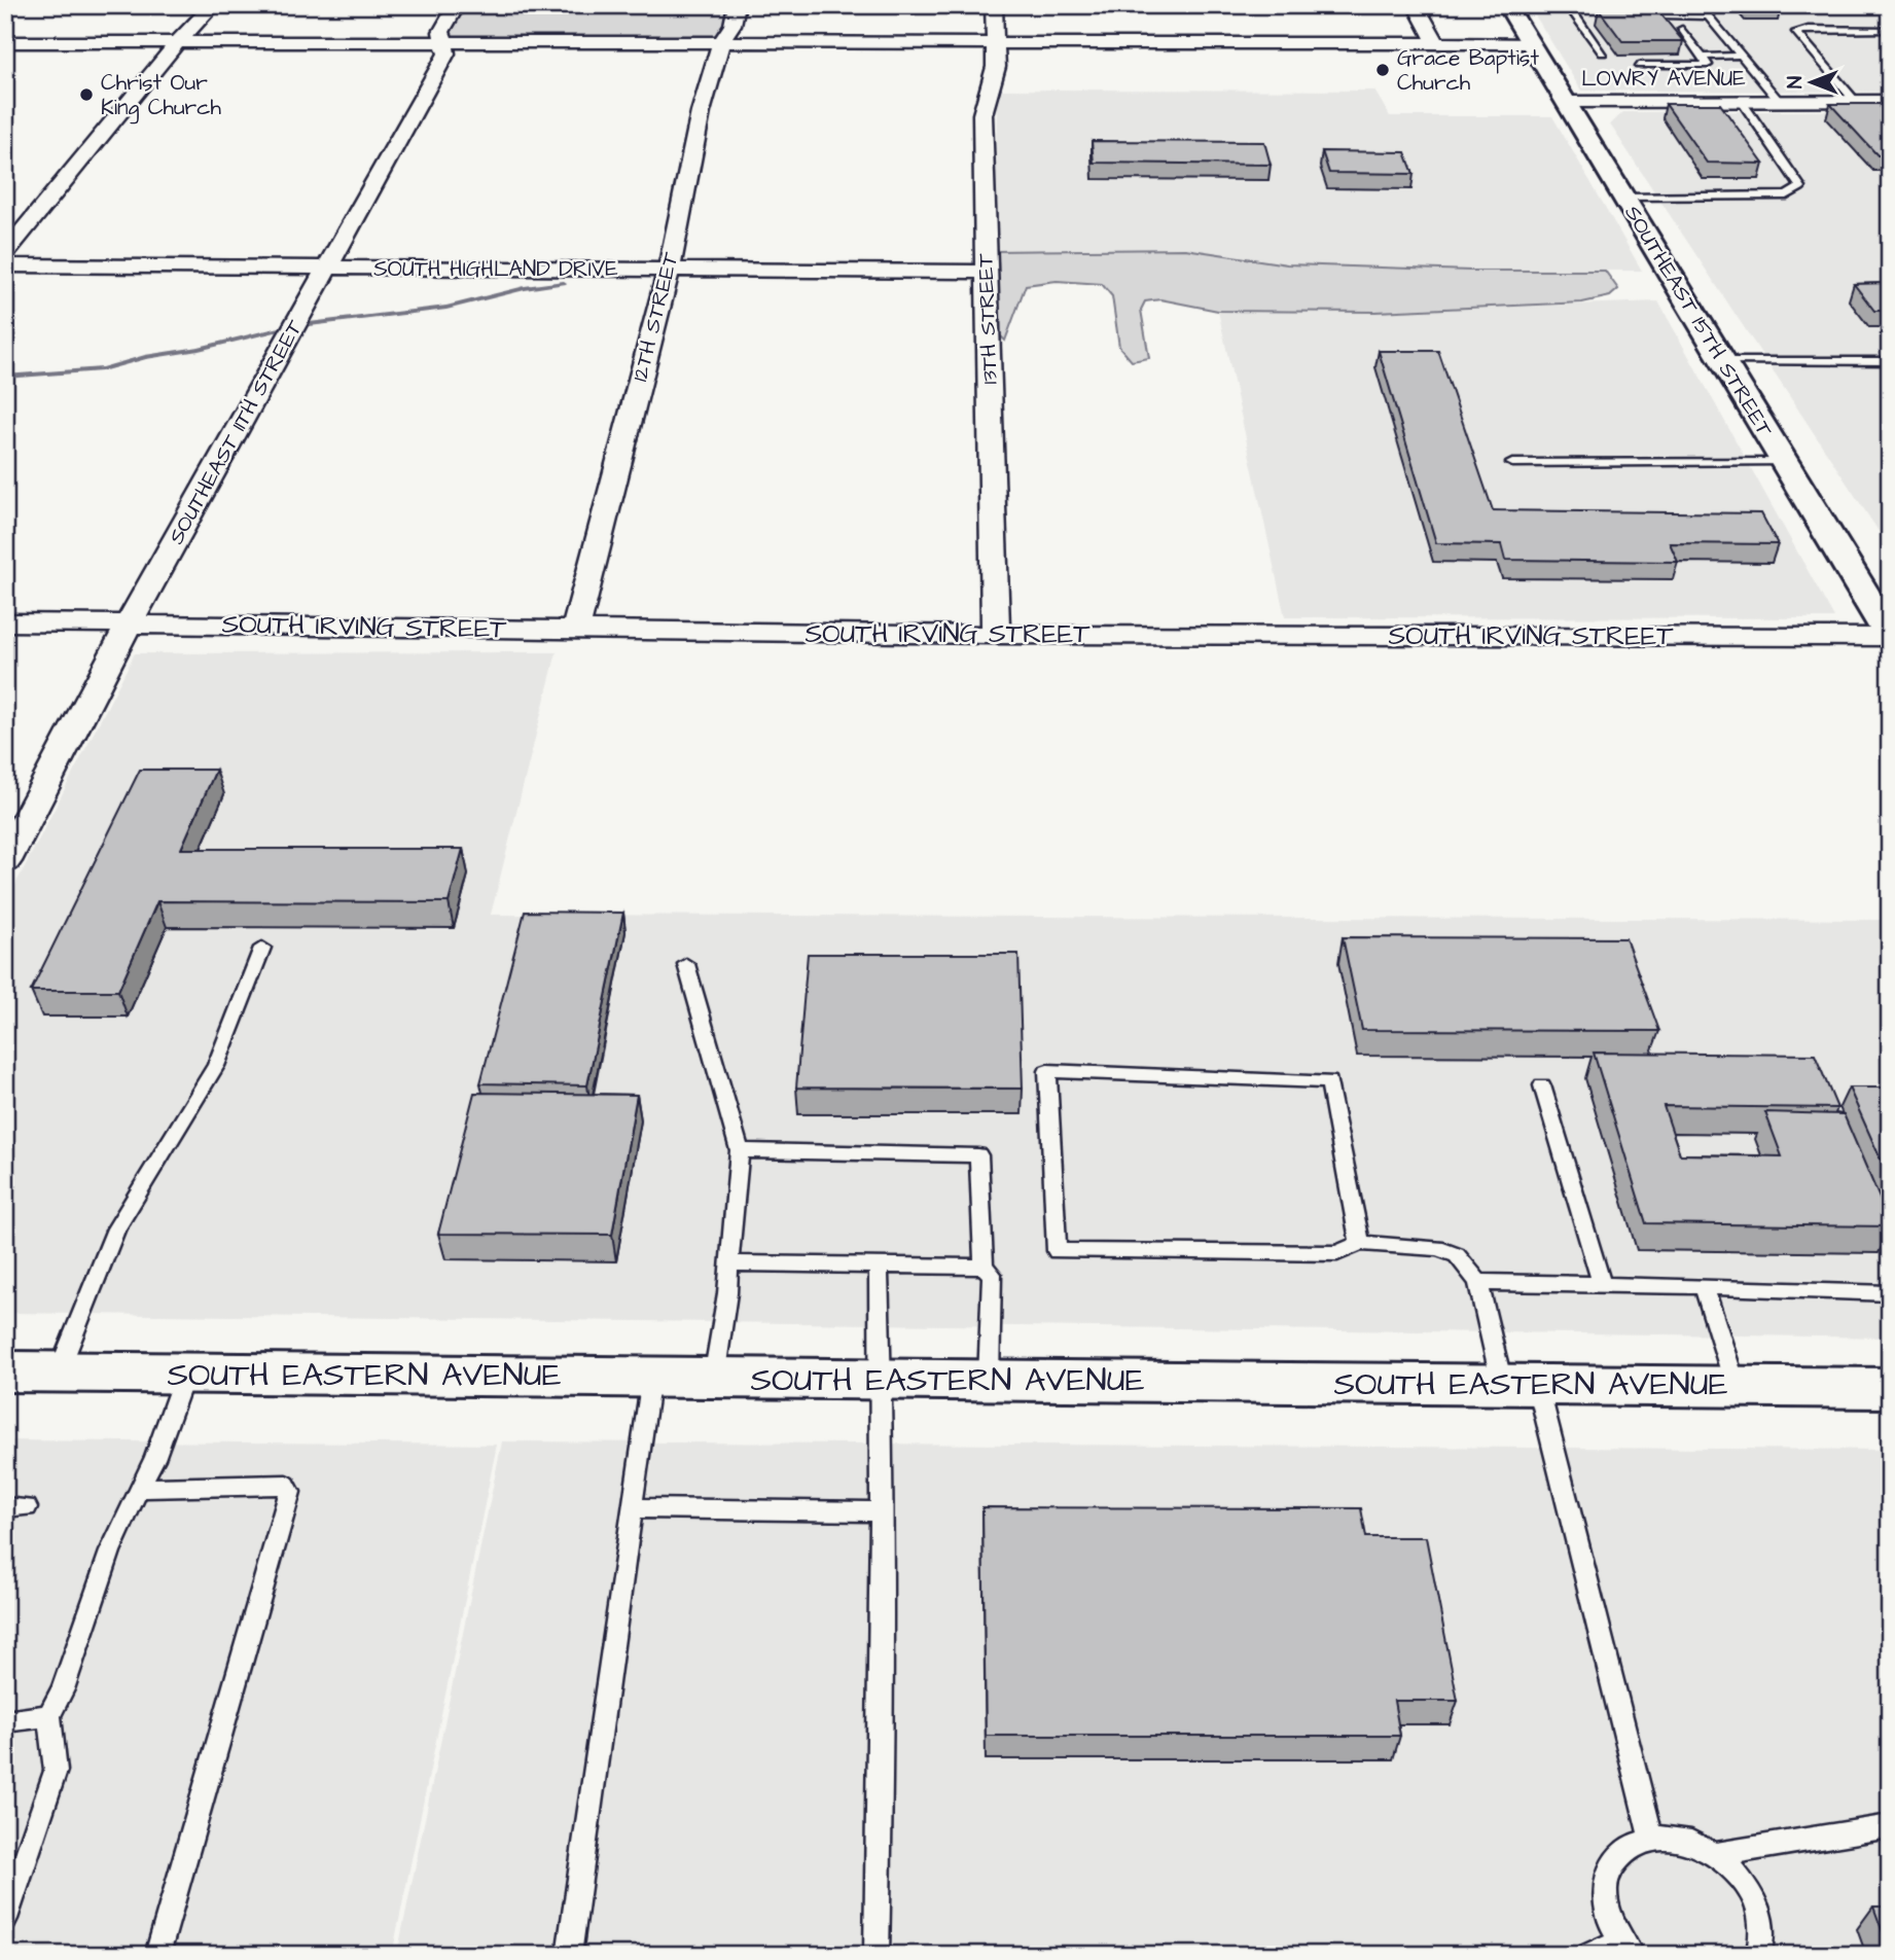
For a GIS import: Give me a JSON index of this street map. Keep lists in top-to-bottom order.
{
  "streets": {
    "main road": ["SOUTHEAST 15TH STREET", "SOUTH EASTERN AVENUE"],
    "street": [
      "LOWRY AVENUE",
      "SOUTH HIGHLAND DRIVE",
      "12TH STREET",
      "13TH STREET",
      "SOUTHEAST 11TH STREET",
      "SOUTH IRVING STREET"
    ]
  },
  "crossings": [
    ["LOWRY AVENUE", "SOUTHEAST 15TH STREET"],
    ["SOUTH HIGHLAND DRIVE", "12TH STREET"],
    ["SOUTH HIGHLAND DRIVE", "13TH STREET"],
    ["SOUTH HIGHLAND DRIVE", "SOUTHEAST 11TH STREET"],
    ["12TH STREET", "SOUTH IRVING STREET"],
    ["13TH STREET", "SOUTH IRVING STREET"],
    ["SOUTHEAST 15TH STREET", "SOUTH IRVING STREET"],
    ["SOUTHEAST 11TH STREET", "SOUTH IRVING STREET"]
  ],
  "places": ["Grace Baptist Church", "Christ Our King Church"],
  "north": "left"
}
